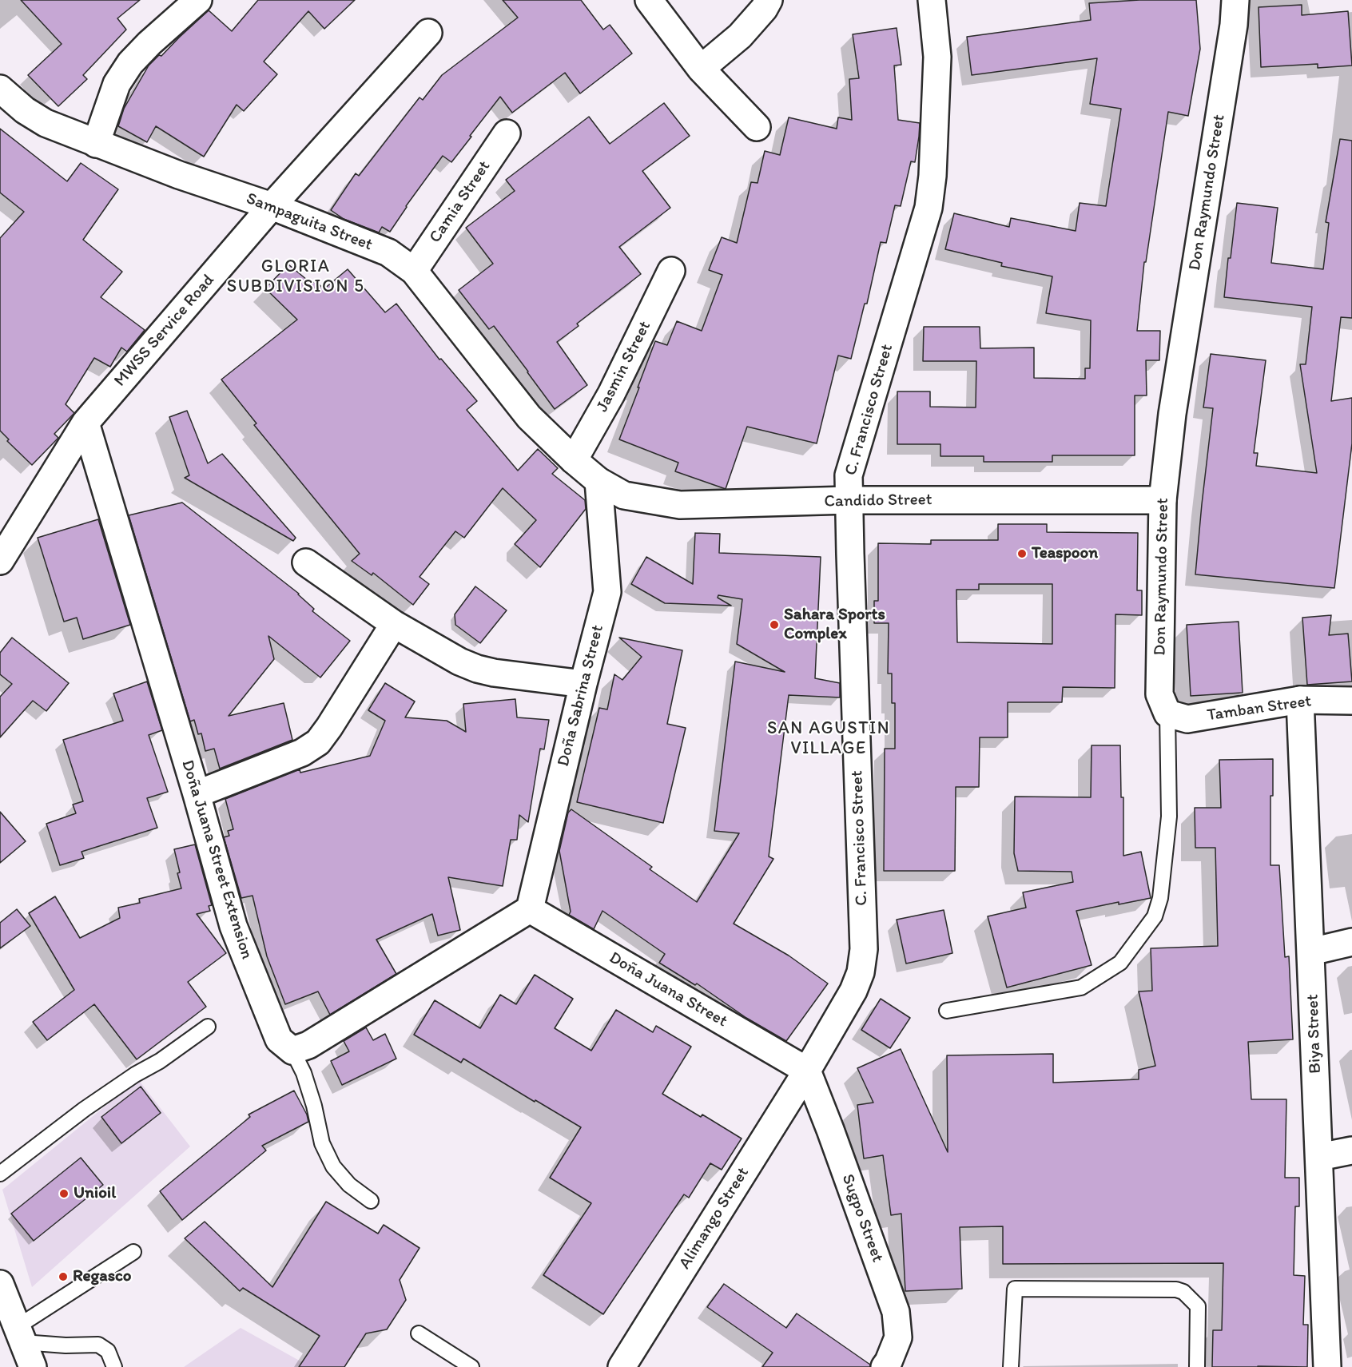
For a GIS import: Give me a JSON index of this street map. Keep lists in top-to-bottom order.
{
  "streets": {
    "street": [
      "Don Raymundo Street",
      "Camia Street",
      "Sampaguita Street",
      "MWSS Service Road",
      "Jasmin Street",
      "C. Francisco Street",
      "Candido Street",
      "Doña Sabrina Street",
      "Tamban Street",
      "Doña Juana Street Extension",
      "Doña Juana Street",
      "Biya Street",
      "Alimango Street",
      "Sugpo Street"
    ]
  },
  "crossings": [
    ["Don Raymundo Street", "Candido Street"],
    ["Don Raymundo Street", "Tamban Street"],
    ["Camia Street", "Sampaguita Street"],
    ["Sampaguita Street", "MWSS Service Road"],
    ["Sampaguita Street", "Jasmin Street"],
    ["Sampaguita Street", "Candido Street"],
    ["Sampaguita Street", "Doña Sabrina Street"],
    ["MWSS Service Road", "Doña Juana Street Extension"],
    ["C. Francisco Street", "Candido Street"],
    ["C. Francisco Street", "Doña Juana Street"],
    ["C. Francisco Street", "Alimango Street"],
    ["C. Francisco Street", "Sugpo Street"],
    ["Candido Street", "Doña Sabrina Street"],
    ["Doña Sabrina Street", "Doña Juana Street"],
    ["Tamban Street", "Biya Street"],
    ["Doña Juana Street", "Alimango Street"],
    ["Doña Juana Street", "Sugpo Street"],
    ["Alimango Street", "Sugpo Street"]
  ],
  "districts": ["GLORIA SUBDIVISION 5", "SAN AGUSTIN VILLAGE"],
  "places": [
    "Teaspoon",
    "Sahara Sports Complex",
    "Unioil",
    "Regasco"
  ]
}
